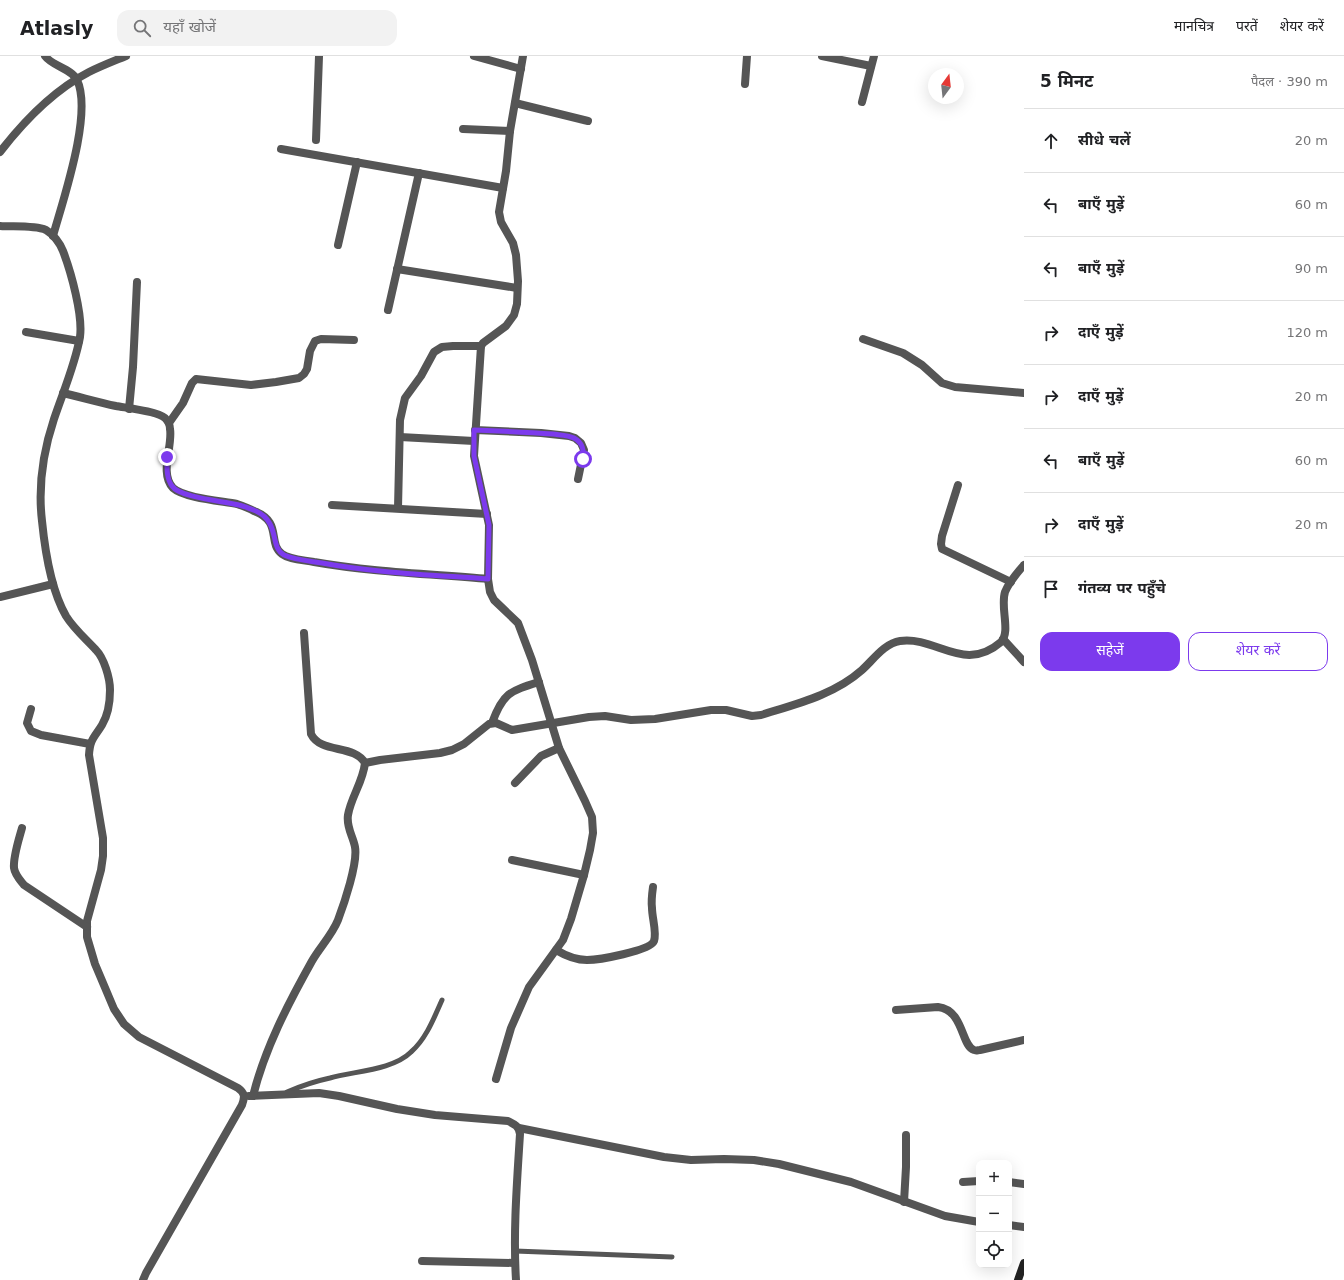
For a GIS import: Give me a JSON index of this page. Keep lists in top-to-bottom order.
{
  "north": "top",
  "page": {
    "header": "Atlasly",
    "search": "यहाँ खोजें",
    "nav": ["मानचित्र", "परतें", "शेयर करें"],
    "heading": ["5 मिनट", "पैदल · 390 m"],
    "list": [
      ["सीधे चलें", "20 m"],
      ["बाएँ मुड़ें", "60 m"],
      ["बाएँ मुड़ें", "90 m"],
      ["दाएँ मुड़ें", "120 m"],
      ["दाएँ मुड़ें", "20 m"],
      ["बाएँ मुड़ें", "60 m"],
      ["दाएँ मुड़ें", "20 m"],
      "गंतव्य पर पहुँचे"
    ],
    "buttons": ["सहेजें", "शेयर करें"],
    "map_buttons": ["+", "−"]
  }
}
